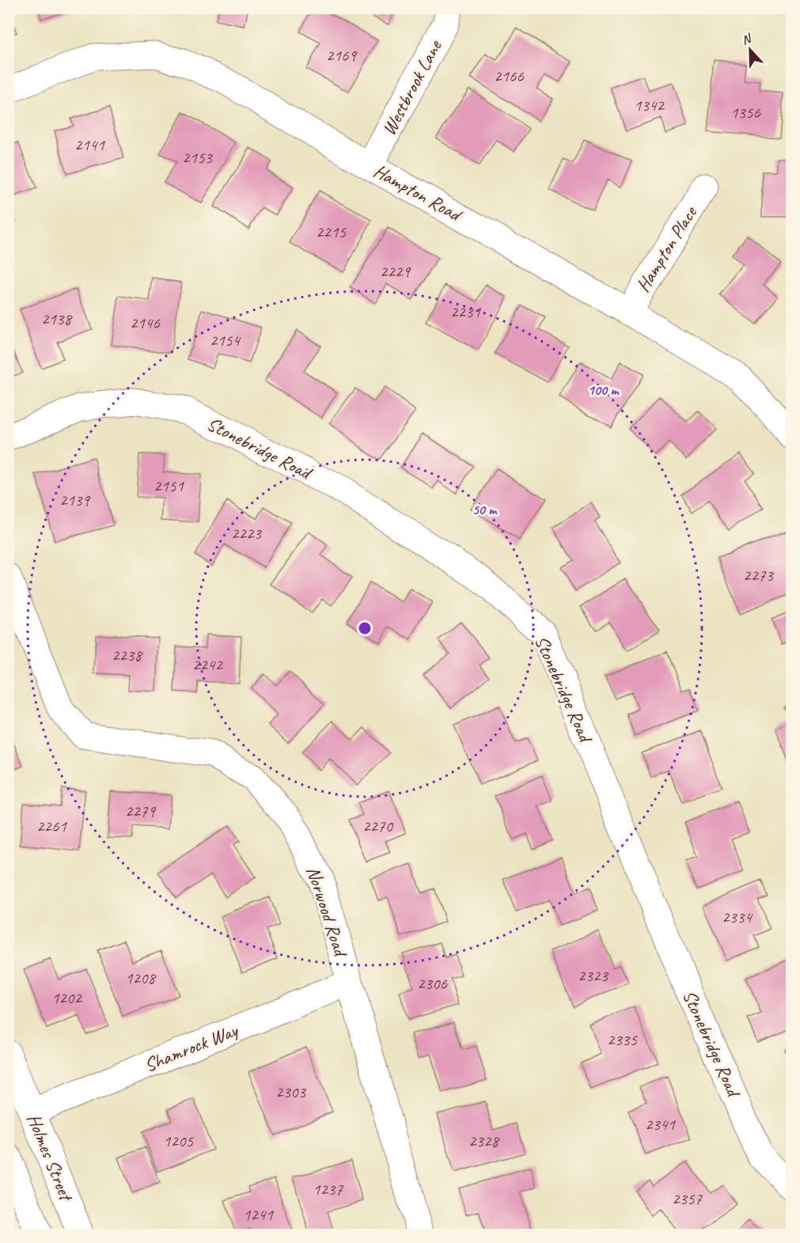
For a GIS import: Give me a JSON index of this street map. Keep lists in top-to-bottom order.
{
  "streets": {
    "street": [
      "Westbrook Lane",
      "Hampton Road",
      "Hampton Place",
      "Stonebridge Road",
      "Norwood Road",
      "Shamrock Way",
      "Holmes Street"
    ]
  },
  "crossings": [
    ["Westbrook Lane", "Hampton Road"],
    ["Hampton Road", "Hampton Place"],
    ["Norwood Road", "Shamrock Way"],
    ["Shamrock Way", "Holmes Street"]
  ],
  "house_numbers": [
    "2169",
    "2166",
    "1342",
    "1356",
    "2141",
    "2153",
    "2215",
    "2229",
    "2231",
    "2138",
    "2146",
    "2154",
    "2151",
    "2139",
    "2223",
    "2273",
    "2238",
    "2242",
    "2279",
    "2261",
    "2270",
    "2334",
    "2323",
    "1208",
    "2306",
    "1202",
    "2335",
    "2303",
    "2341",
    "1205",
    "2328",
    "1237",
    "2357",
    "1241"
  ],
  "north": "top",
  "rings": ["100 m", "50 m"]
}
